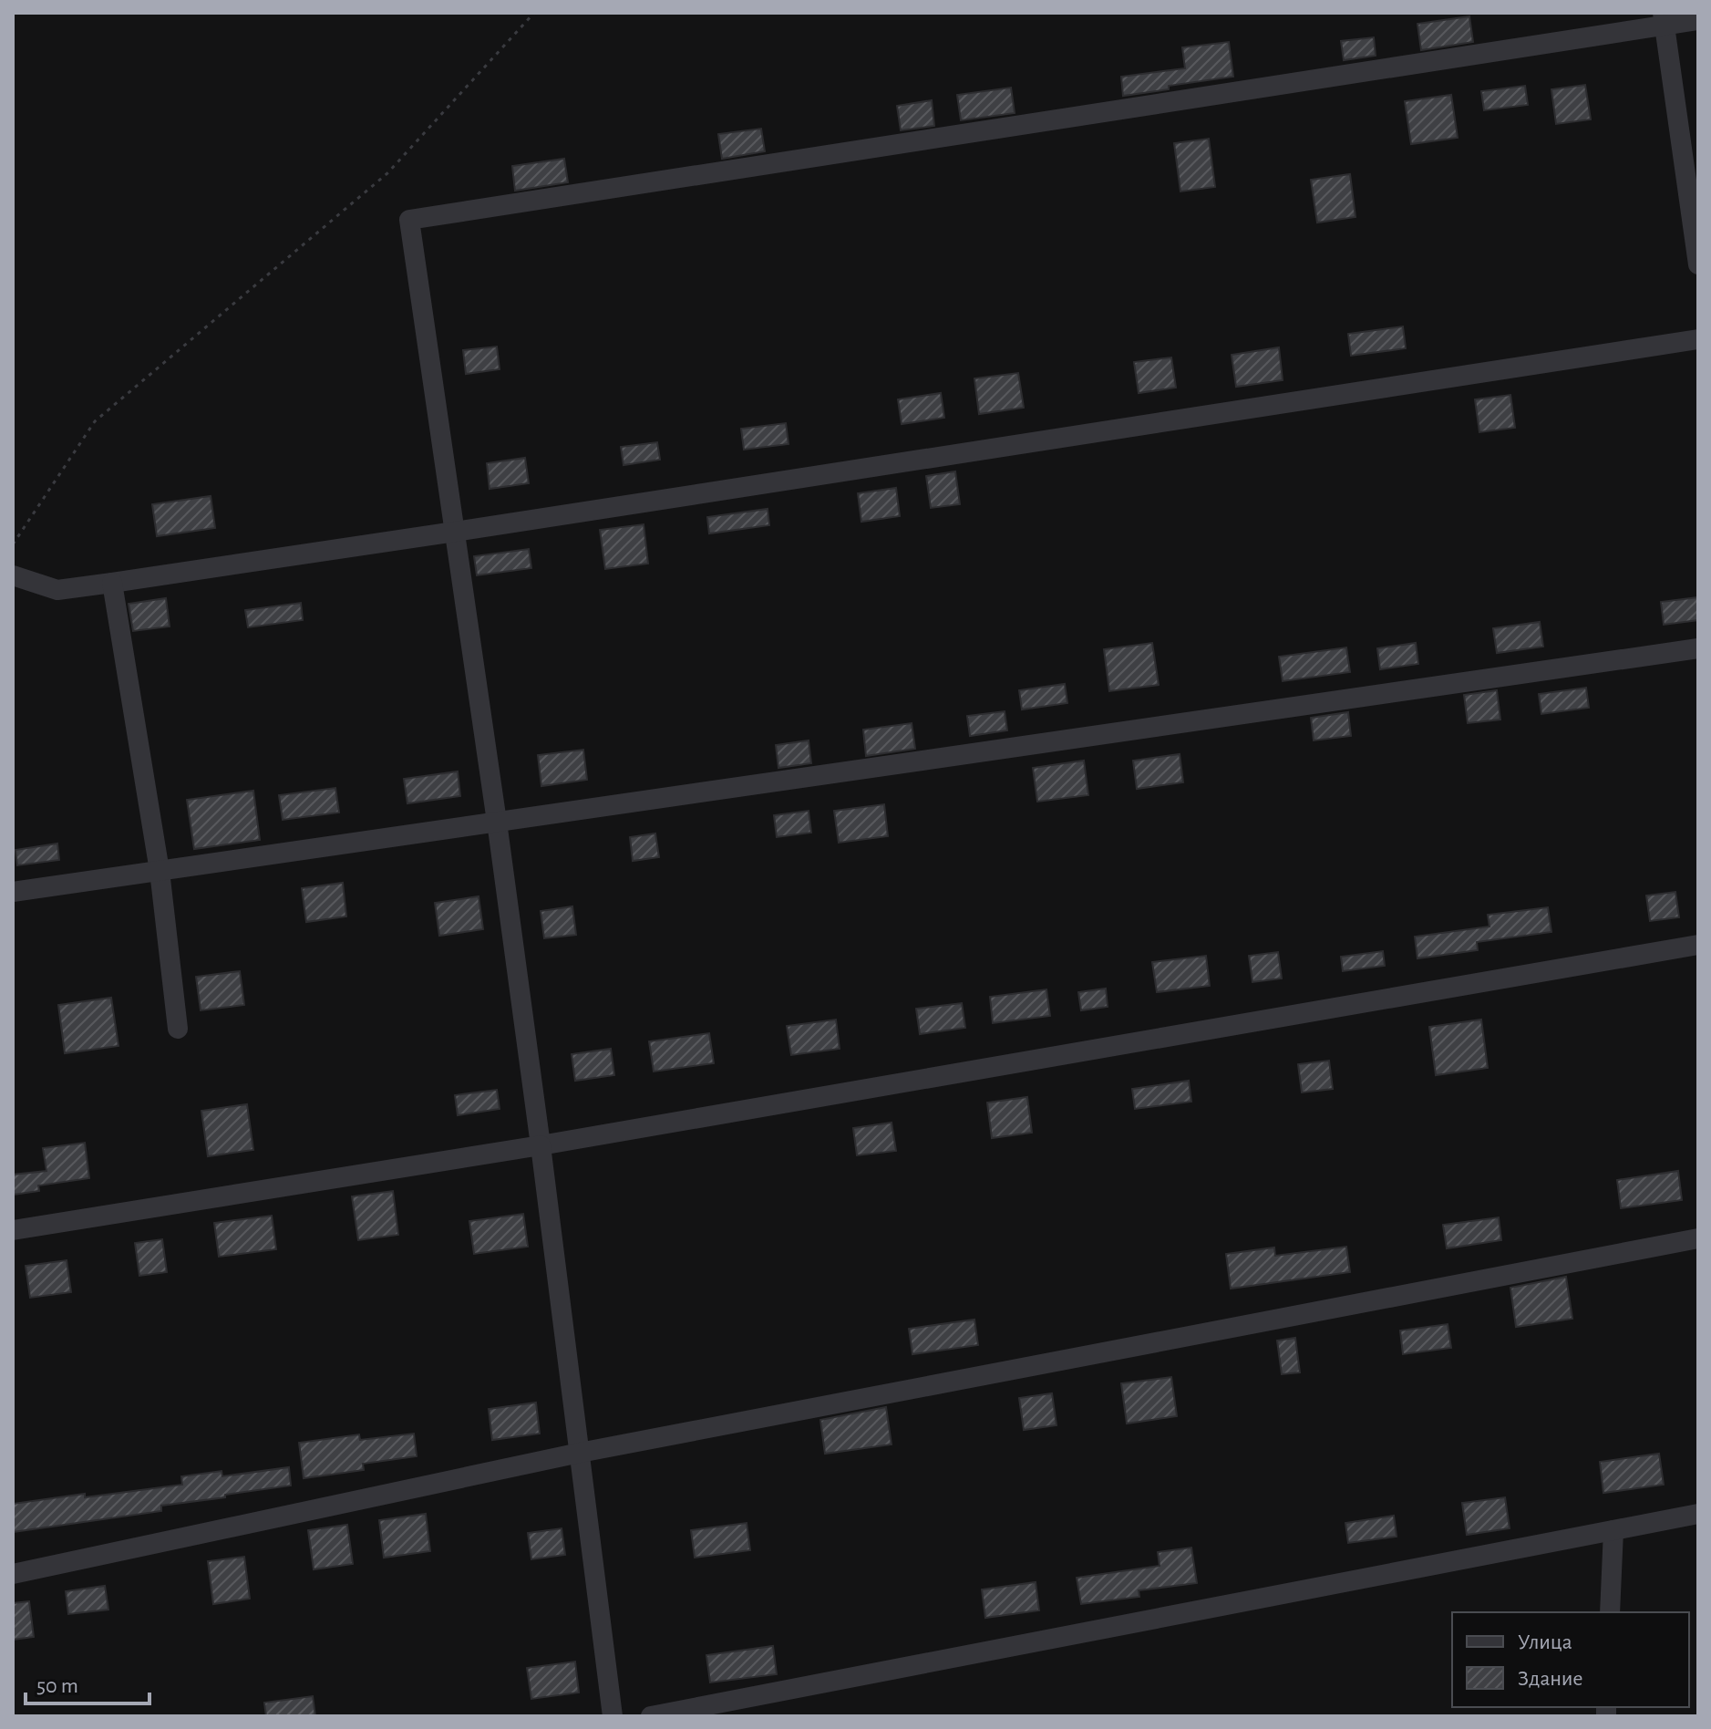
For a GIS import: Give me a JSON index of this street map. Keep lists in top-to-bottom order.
{
  "legend": ["Улица", "Здание"],
  "scale_bar": "50 m"
}
